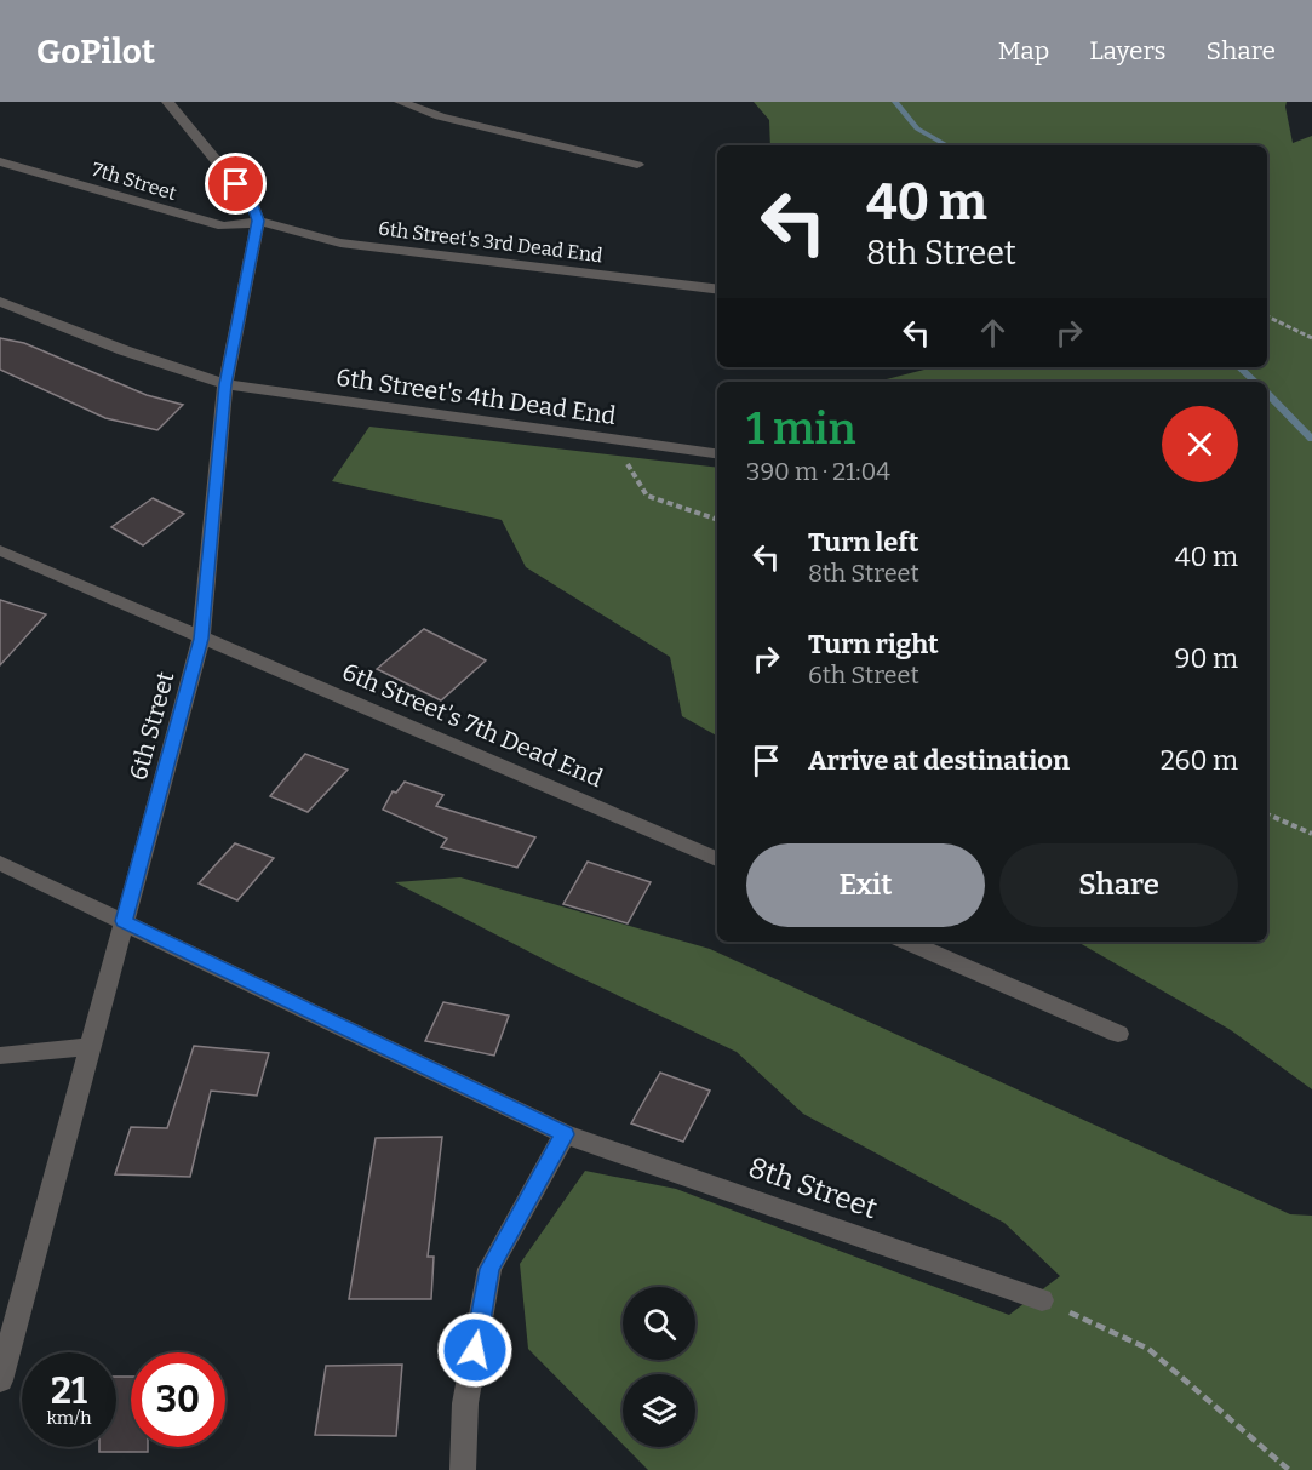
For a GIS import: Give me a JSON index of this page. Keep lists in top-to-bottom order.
{
  "streets": {
    "street": [
      "7th Street",
      "6th Street's 3rd Dead End",
      "6th Street's 4th Dead End",
      "6th Street's 7th Dead End",
      "6th Street",
      "8th Street"
    ]
  },
  "crossings": [
    ["7th Street", "6th Street's 3rd Dead End"],
    ["7th Street", "6th Street"],
    ["6th Street's 3rd Dead End", "6th Street"],
    ["6th Street's 4th Dead End", "6th Street"],
    ["6th Street's 7th Dead End", "6th Street"],
    ["6th Street", "8th Street"]
  ],
  "page": {
    "header": "GoPilot",
    "nav": ["Map", "Layers", "Share"],
    "turn": ["40 m", "8th Street"],
    "heading": ["1 min", "390 m · 21:04"],
    "list": [
      {
        "name": "Turn left",
        "note": "8th Street",
        "value": "40 m"
      },
      {
        "name": "Turn right",
        "note": "6th Street",
        "value": "90 m"
      },
      {
        "name": "Arrive at destination",
        "value": "260 m"
      }
    ],
    "buttons": ["Exit", "Share"],
    "speed": "21 km/h",
    "limit": "30"
  }
}
